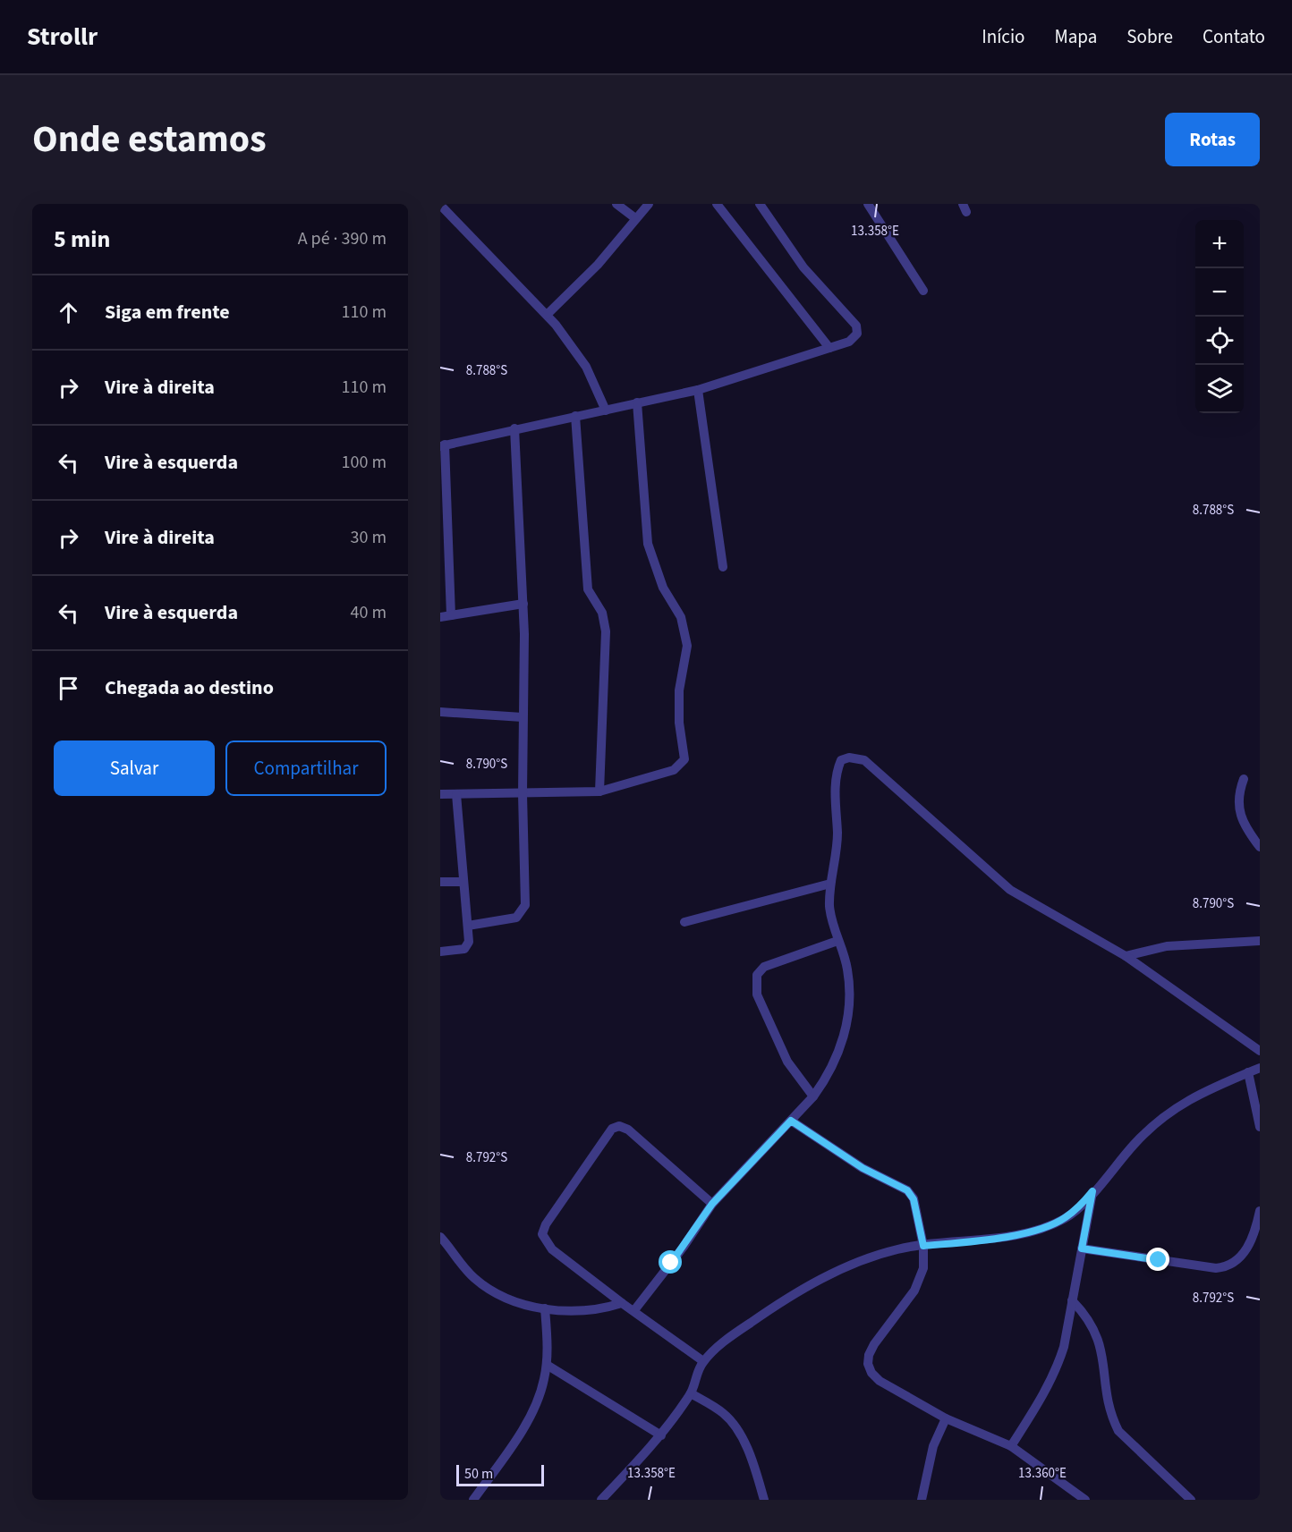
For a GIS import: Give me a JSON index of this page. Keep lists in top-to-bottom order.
{
  "scale_bar": "50 m",
  "page": {
    "header": "Strollr",
    "nav": [
      "Início",
      "Mapa",
      "Sobre",
      "Contato"
    ],
    "title": "Onde estamos",
    "buttons": [
      "Rotas",
      ["Salvar", "Compartilhar"]
    ],
    "heading": ["5 min", "A pé · 390 m"],
    "map_buttons": ["+", "−"],
    "list": [
      ["Siga em frente", "110 m"],
      ["Vire à direita", "110 m"],
      ["Vire à esquerda", "100 m"],
      ["Vire à direita", "30 m"],
      ["Vire à esquerda", "40 m"],
      "Chegada ao destino"
    ],
    "scale": "50 m"
  },
  "coordinates": [
    "13.358°E",
    "8.788°S",
    "8.790°S",
    "8.792°S",
    "13.360°E"
  ]
}
